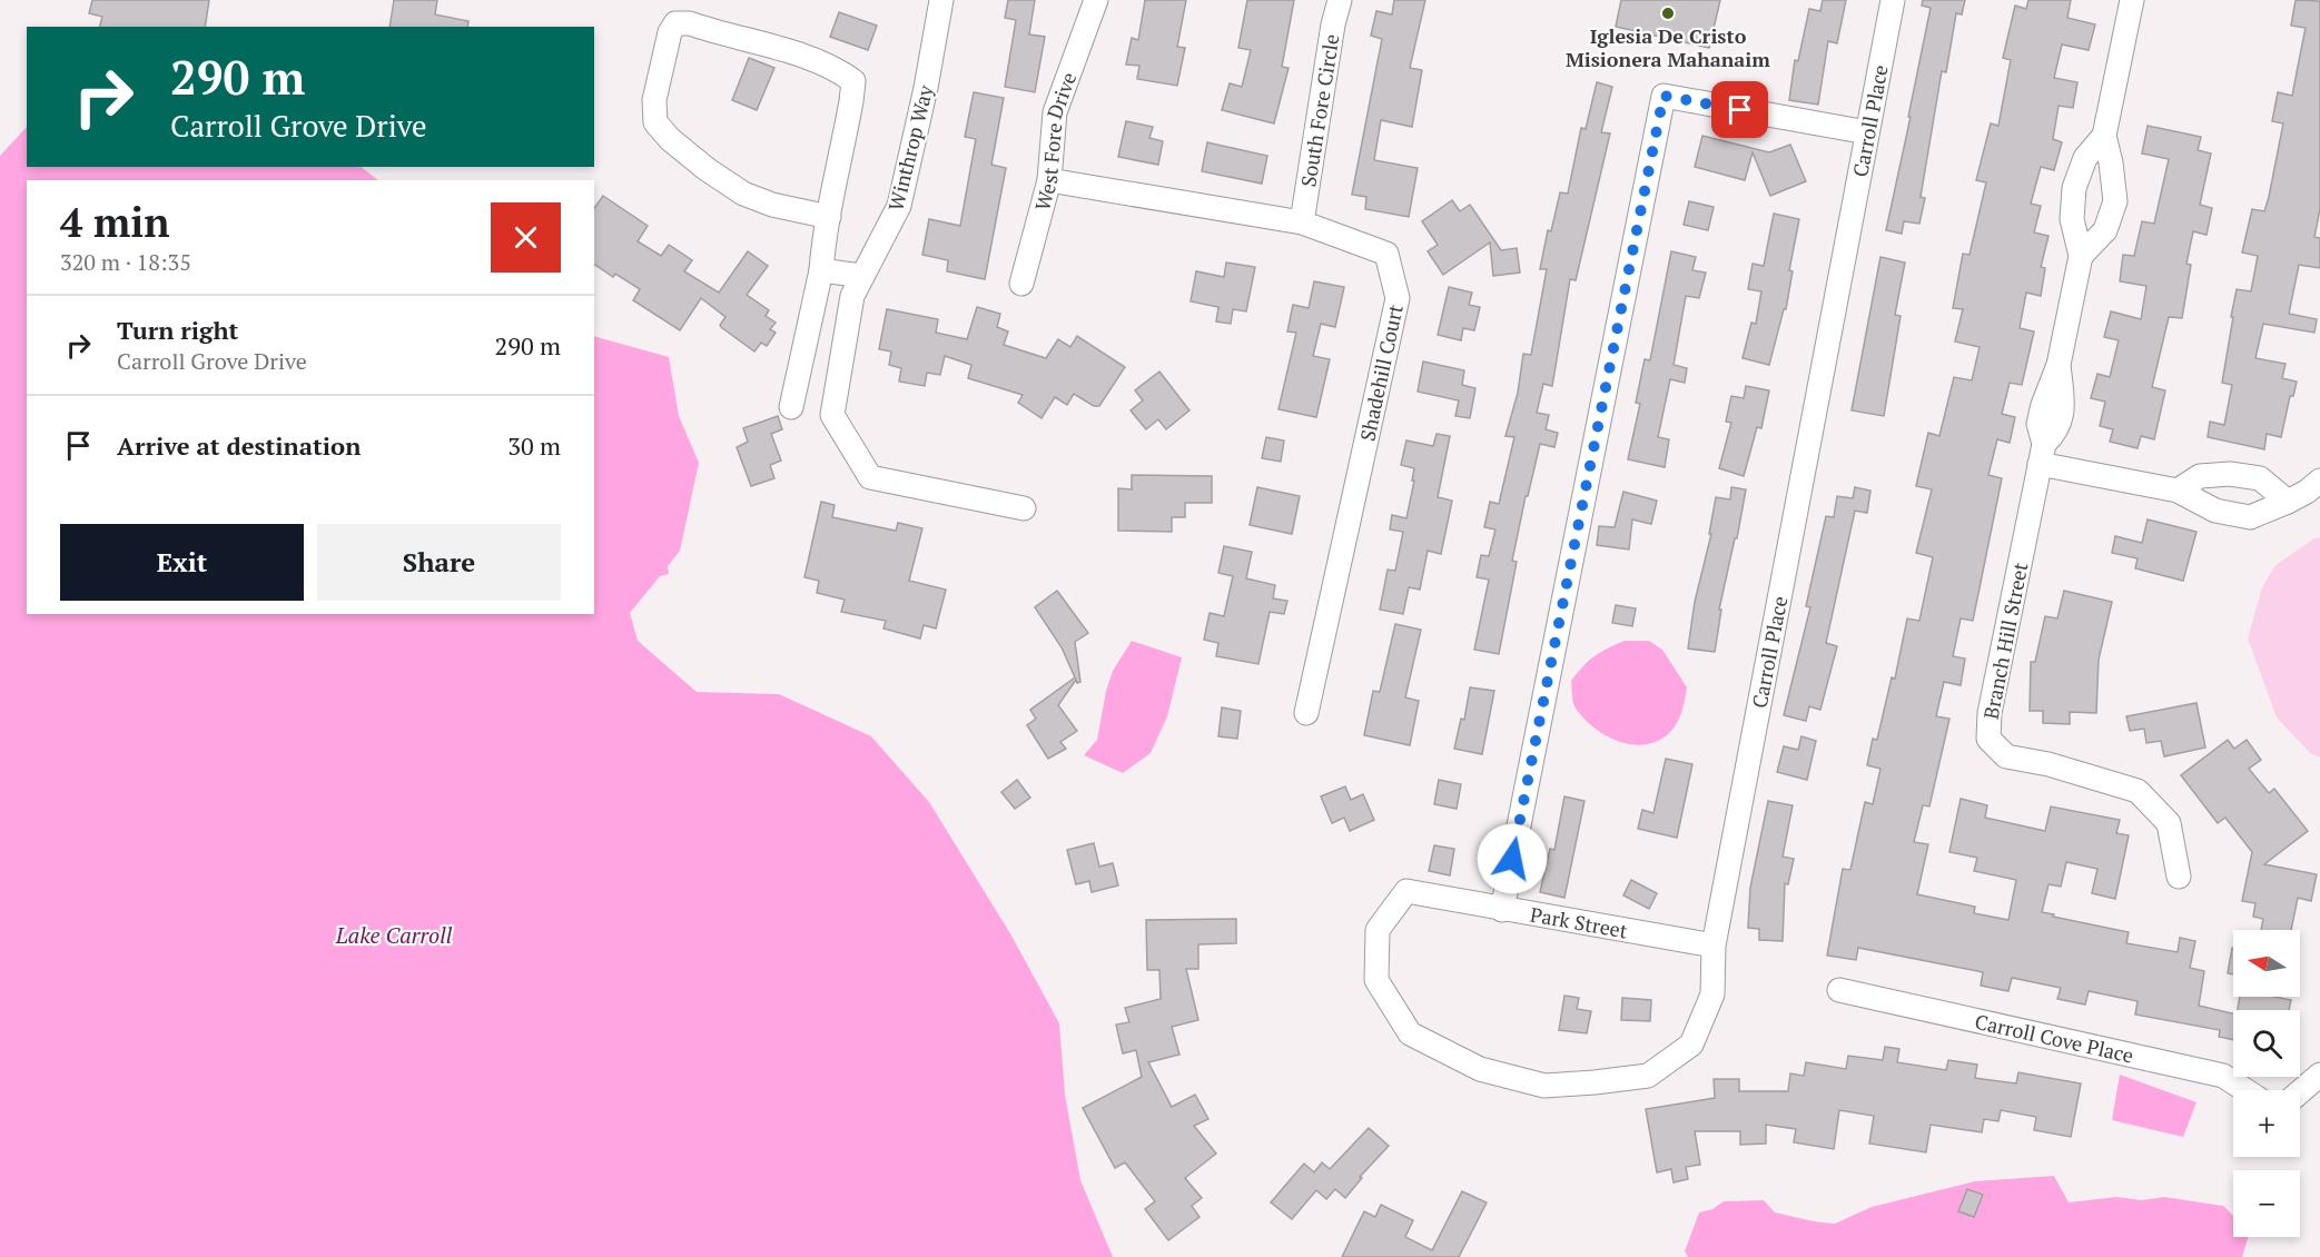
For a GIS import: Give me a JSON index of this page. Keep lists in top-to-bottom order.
{
  "streets": {
    "street": [
      "South Fore Circle",
      "Carroll Place",
      "West Fore Drive",
      "Winthrop Way",
      "Shadehill Court",
      "Branch Hill Street",
      "Park Street",
      "Carroll Cove Place"
    ]
  },
  "crossings": [
    ["South Fore Circle", "Shadehill Court"],
    ["Carroll Place", "Park Street"],
    ["West Fore Drive", "Shadehill Court"]
  ],
  "water": ["Lake Carroll"],
  "places": ["Iglesia De Cristo Misionera Mahanaim"],
  "north": "left",
  "page": {
    "turn": ["290 m", "Carroll Grove Drive"],
    "heading": ["4 min", "320 m · 18:35"],
    "list": [
      {
        "name": "Turn right",
        "note": "Carroll Grove Drive",
        "value": "290 m"
      },
      {
        "name": "Arrive at destination",
        "value": "30 m"
      }
    ],
    "buttons": ["Exit", "Share"],
    "map_buttons": ["+", "−"]
  }
}
